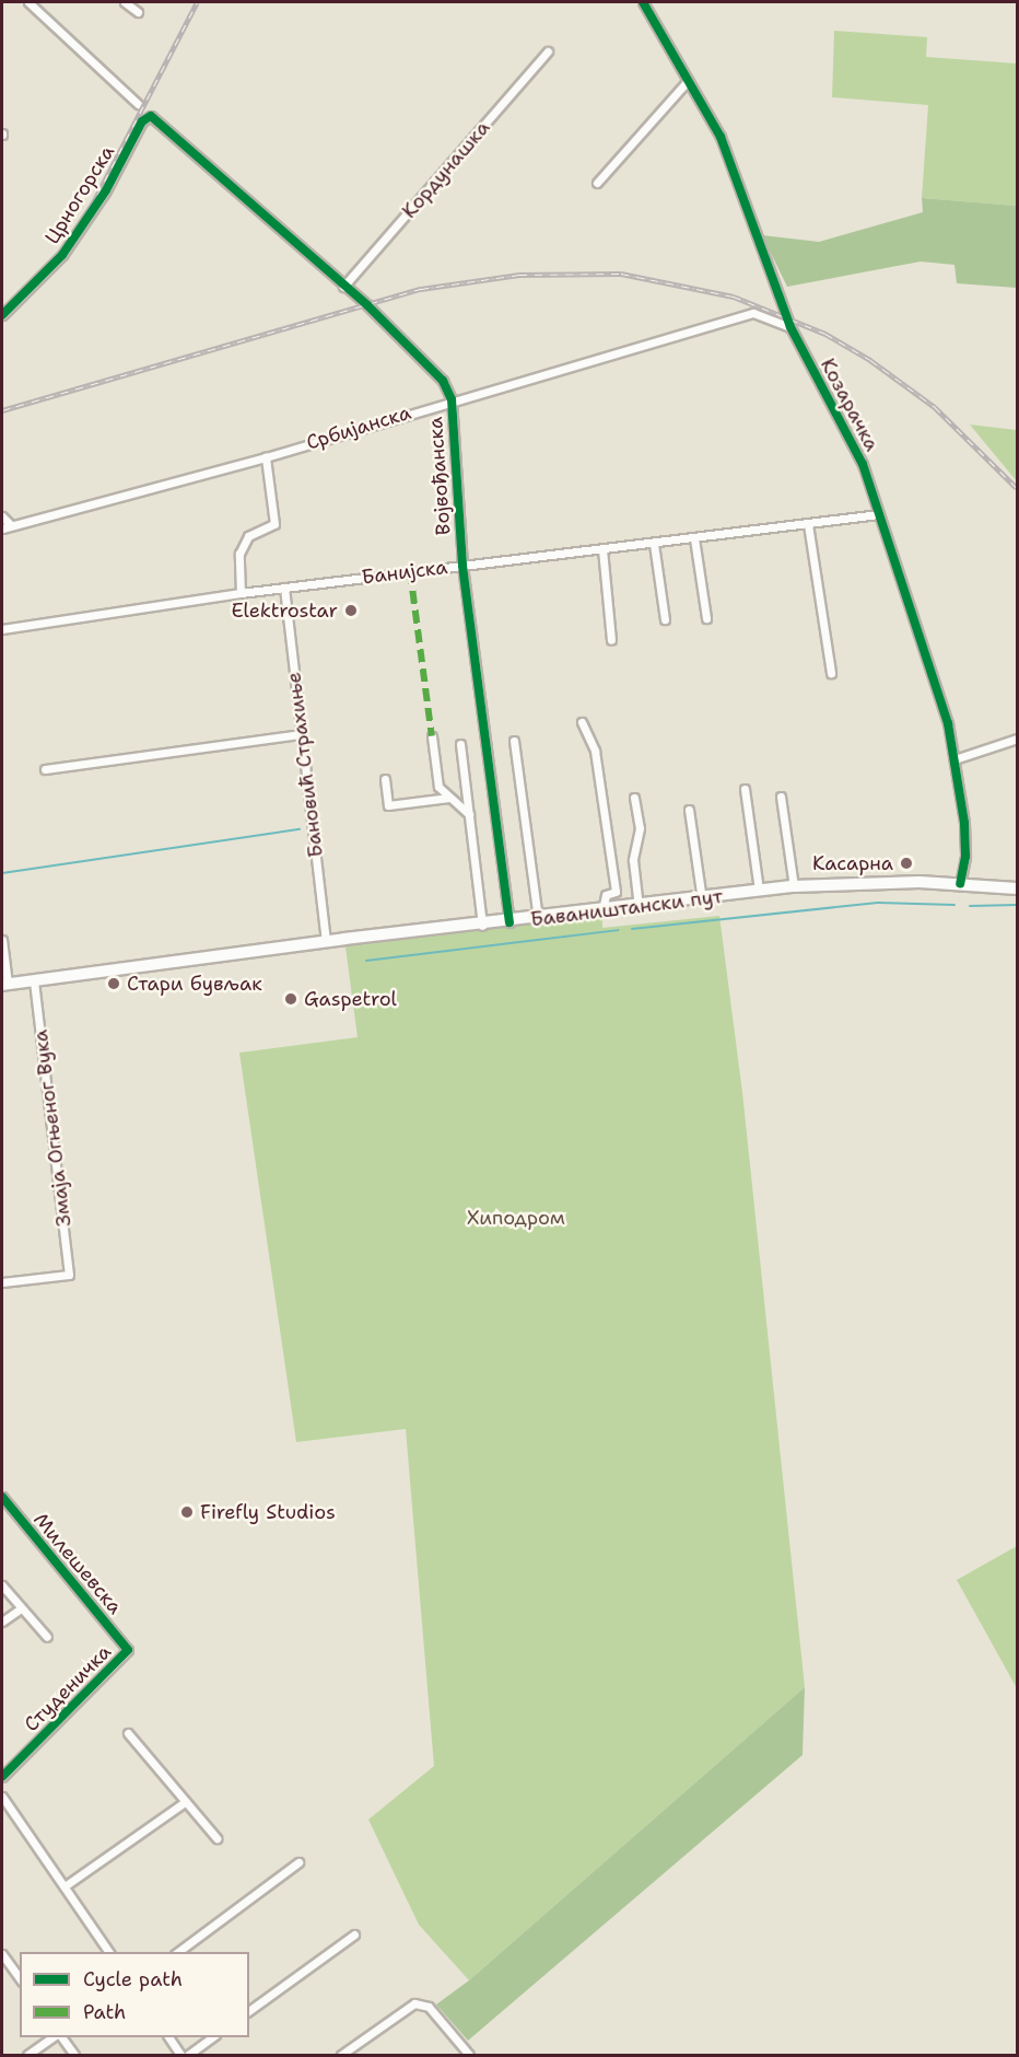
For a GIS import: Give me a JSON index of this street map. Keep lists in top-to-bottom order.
{
  "streets": {
    "main road": ["Баваништански пут"],
    "street": [
      "Кордунашка",
      "Црногорска",
      "Козарачка",
      "Србијанска",
      "Војвођанска",
      "Банијска",
      "Бановић Страхиње",
      "Змаја Огњеног Вука",
      "Милешевска",
      "Студеничка"
    ]
  },
  "crossings": [
    ["Кордунашка", "Војвођанска"],
    ["Црногорска", "Војвођанска"],
    ["Козарачка", "Србијанска"],
    ["Козарачка", "Банијска"],
    ["Козарачка", "Баваништански пут"],
    ["Србијанска", "Војвођанска"],
    ["Војвођанска", "Банијска"],
    ["Војвођанска", "Баваништански пут"],
    ["Банијска", "Бановић Страхиње"],
    ["Бановић Страхиње", "Баваништански пут"],
    ["Баваништански пут", "Змаја Огњеног Вука"],
    ["Милешевска", "Студеничка"]
  ],
  "parks": ["Хиподром"],
  "places": [
    "Elektrostar",
    "Касарна",
    "Стари бувљак",
    "Gaspetrol",
    "Firefly Studios"
  ],
  "legend": ["Cycle path", "Path"]
}
